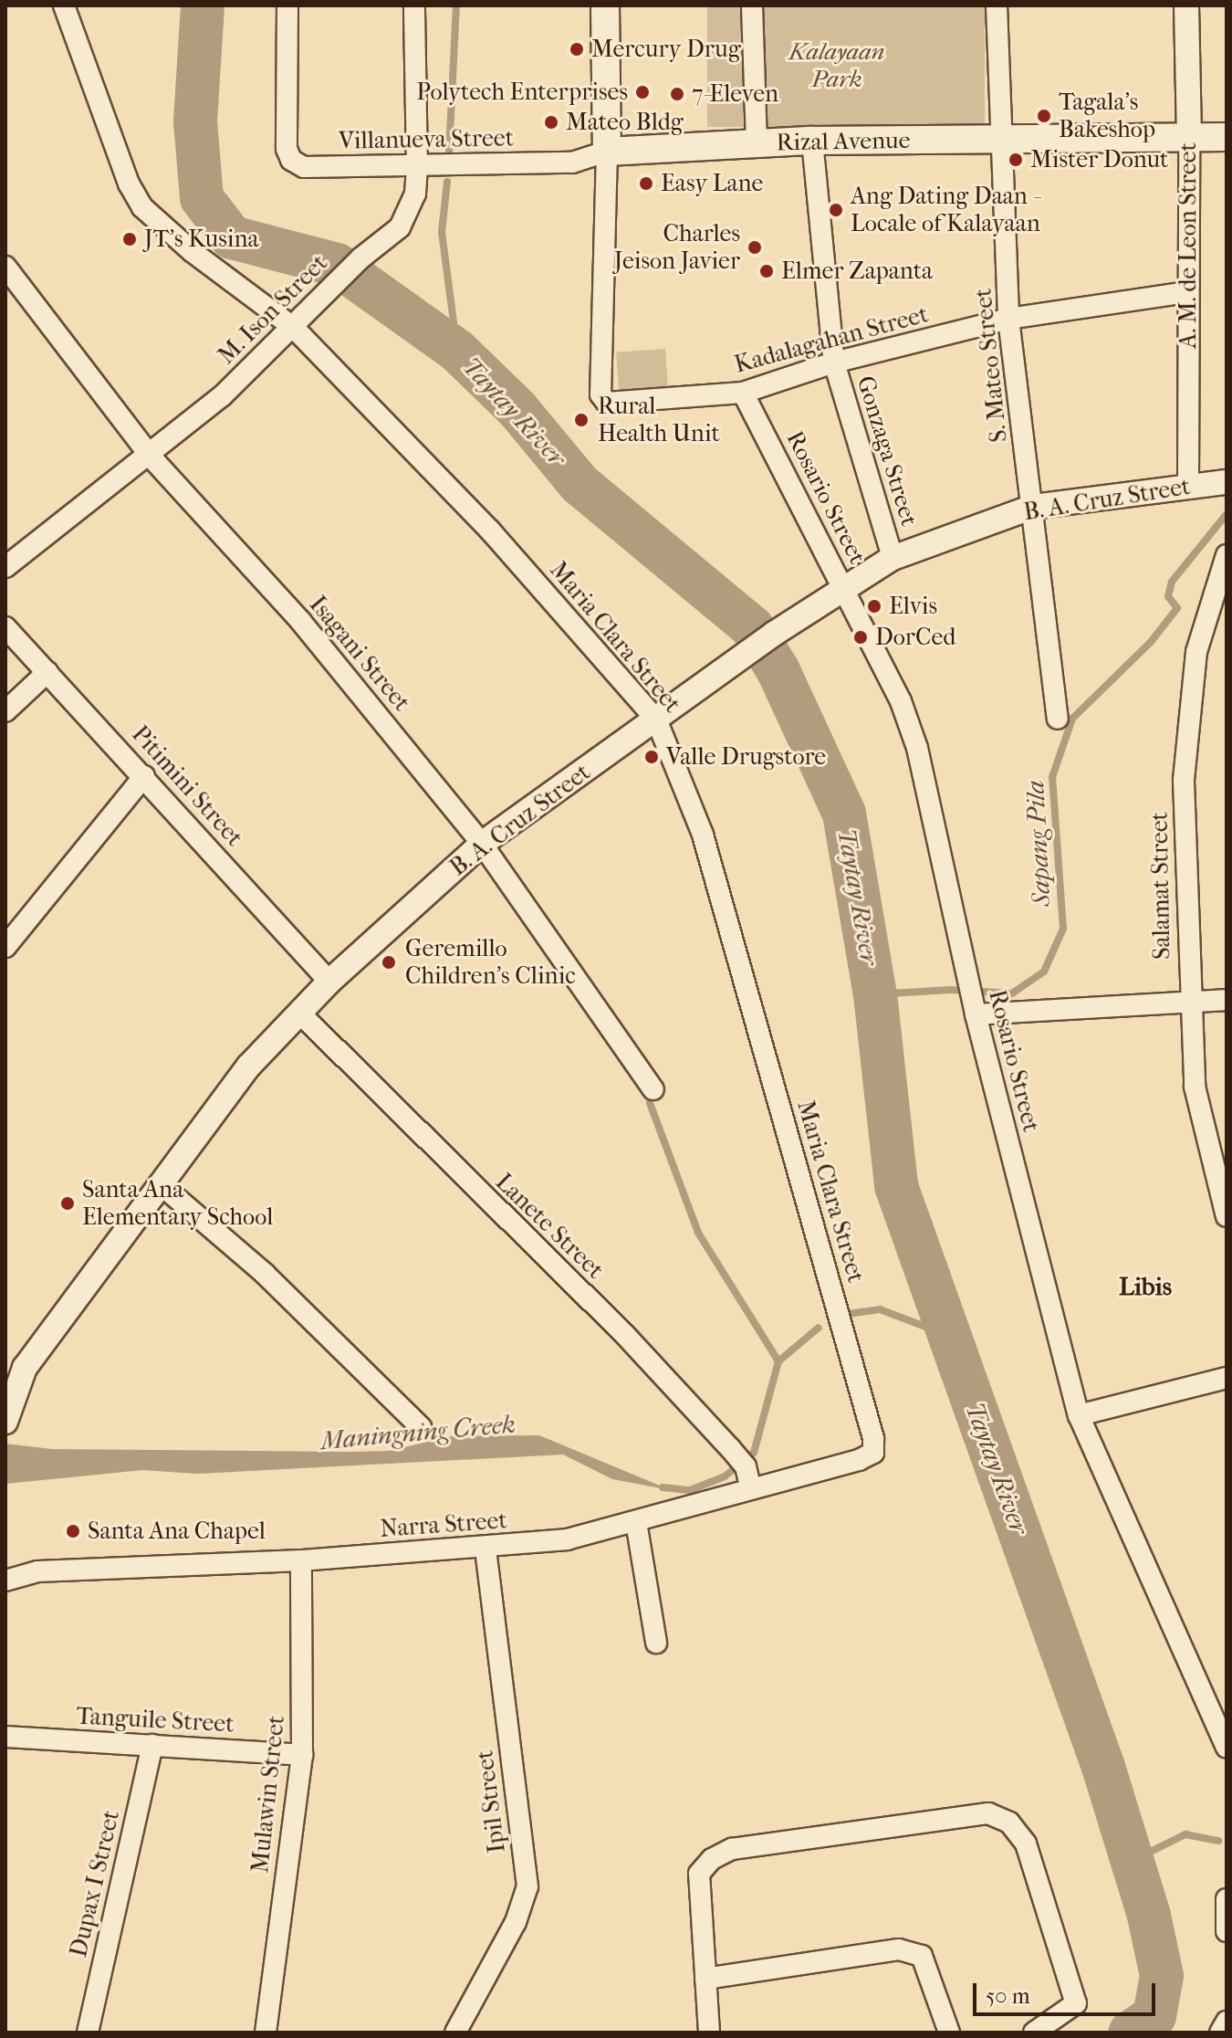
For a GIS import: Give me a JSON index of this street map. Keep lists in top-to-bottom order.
{
  "streets": {
    "main road": ["Rizal Avenue"],
    "street": [
      "Villanueva Street",
      "A. M. de Leon Street",
      "M. Ison Street",
      "Kadalagahan Street",
      "S. Mateo Street",
      "Gonzaga Street",
      "Rosario Street",
      "B. A. Cruz Street",
      "Maria Clara Street",
      "Isagani Street",
      "Pitimini Street",
      "Salamat Street",
      "Lanete Street",
      "Narra Street",
      "Tanguile Street",
      "Mulawin Street",
      "Ipil Street",
      "Dupax I Street"
    ]
  },
  "crossings": [
    ["Villanueva Street", "Rizal Avenue"],
    ["Villanueva Street", "M. Ison Street"],
    ["Villanueva Street", "Kadalagahan Street"],
    ["Rizal Avenue", "A. M. de Leon Street"],
    ["Rizal Avenue", "Kadalagahan Street"],
    ["Rizal Avenue", "S. Mateo Street"],
    ["Rizal Avenue", "Gonzaga Street"],
    ["A. M. de Leon Street", "Kadalagahan Street"],
    ["A. M. de Leon Street", "B. A. Cruz Street"],
    ["M. Ison Street", "Maria Clara Street"],
    ["M. Ison Street", "Isagani Street"],
    ["Kadalagahan Street", "S. Mateo Street"],
    ["Kadalagahan Street", "Gonzaga Street"],
    ["Kadalagahan Street", "Rosario Street"],
    ["S. Mateo Street", "B. A. Cruz Street"],
    ["Gonzaga Street", "B. A. Cruz Street"],
    ["Rosario Street", "B. A. Cruz Street"],
    ["B. A. Cruz Street", "Maria Clara Street"],
    ["B. A. Cruz Street", "Isagani Street"],
    ["B. A. Cruz Street", "Pitimini Street"],
    ["B. A. Cruz Street", "Lanete Street"],
    ["Maria Clara Street", "Narra Street"],
    ["Lanete Street", "Narra Street"],
    ["Narra Street", "Mulawin Street"],
    ["Narra Street", "Ipil Street"],
    ["Tanguile Street", "Mulawin Street"],
    ["Tanguile Street", "Dupax I Street"]
  ],
  "districts": ["Libis"],
  "water": ["Taytay River", "Sapang Pila", "Maningning Creek"],
  "parks": ["Kalayaan Park"],
  "places": [
    "Mercury Drug",
    "Polytech Enterprises",
    "7-Eleven",
    "Tagala's Bakeshop",
    "Mateo Bldg",
    "Mister Donut",
    "Easy Lane",
    "Ang Dating Daan - Locale of Kalayaan",
    "JT's Kusina",
    "Charles Jeison Javier",
    "Elmer Zapanta",
    "Rural Health Unit",
    "Elvis",
    "DorCed",
    "Valle Drugstore",
    "Geremillo Children's Clinic",
    "Santa Ana Elementary School",
    "Santa Ana Chapel"
  ],
  "scale_bar": "50 m"
}
